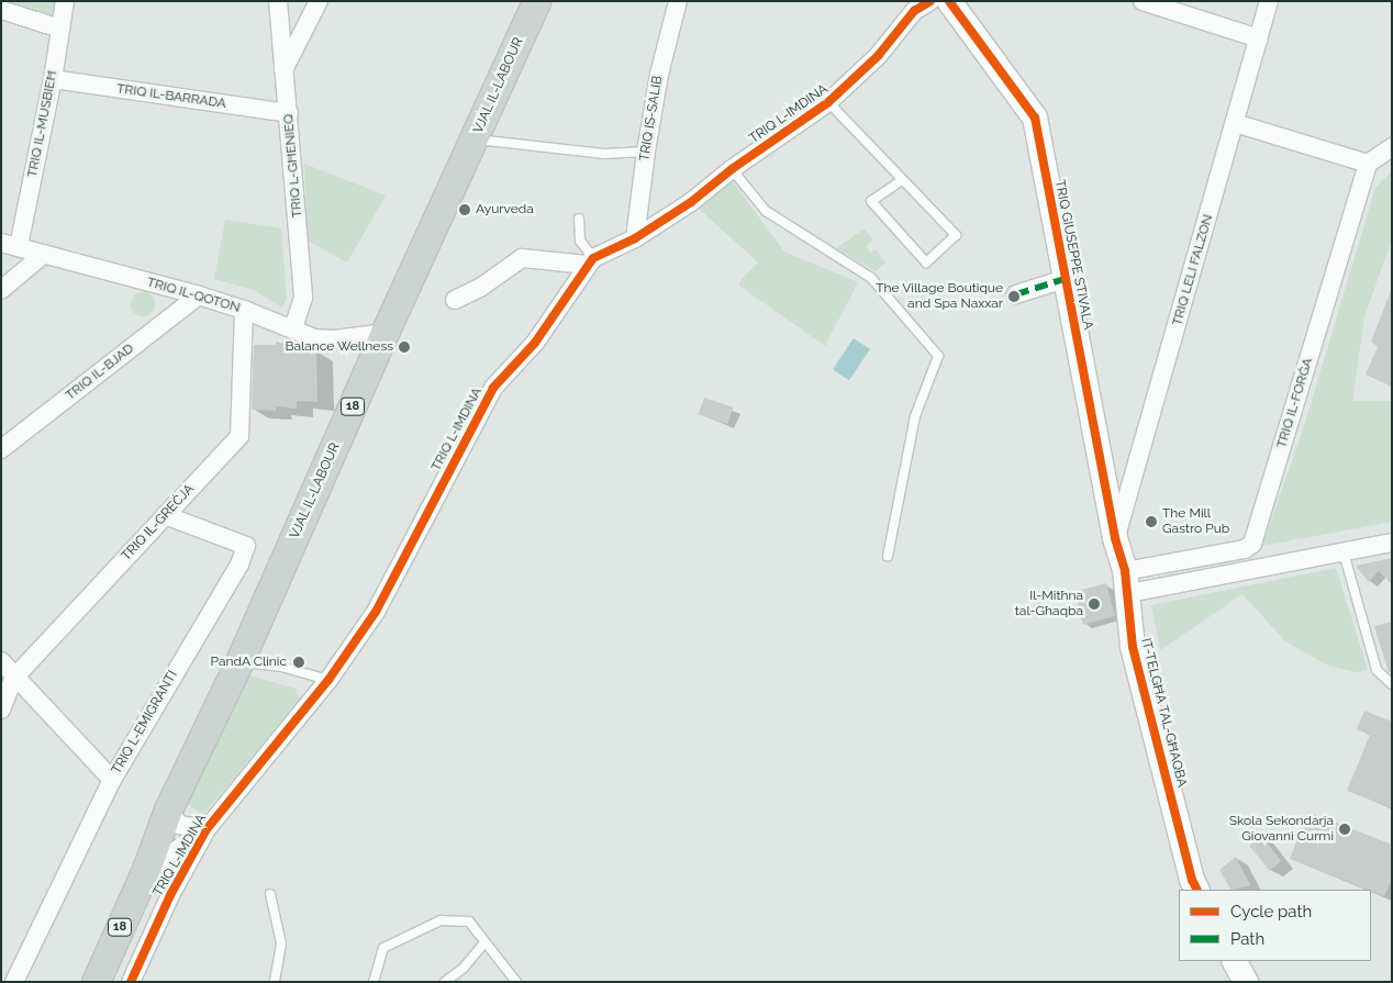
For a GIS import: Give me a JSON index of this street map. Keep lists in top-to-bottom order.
{
  "streets": {
    "main road": ["VJAL IL-LABOUR", "18"],
    "street": [
      "TRIQ IL-BARRADA",
      "TRIQ L-IMDINA",
      "TRIQ IS-SALIB",
      "TRIQ IL-MUSBIEĦ",
      "TRIQ L-GĦENIEQ",
      "TRIQ GIUSEPPE STIVALA",
      "TRIQ LELI FALZON",
      "TRIQ IL-QOTON",
      "TRIQ IL-BJAD",
      "TRIQ IL-FORĠA",
      "TRIQ IL-GREĊJA",
      "IT-TELGĦA TAL-GĦAQBA",
      "TRIQ L-EMIGRANTI"
    ]
  },
  "crossings": [
    ["VJAL IL-LABOUR", "TRIQ L-IMDINA"],
    ["VJAL IL-LABOUR", "TRIQ IL-QOTON"],
    ["TRIQ IL-BARRADA", "TRIQ IL-MUSBIEĦ"],
    ["TRIQ IL-BARRADA", "TRIQ L-GĦENIEQ"],
    ["TRIQ L-IMDINA", "TRIQ IS-SALIB"],
    ["TRIQ IL-MUSBIEĦ", "TRIQ IL-QOTON"],
    ["TRIQ L-GĦENIEQ", "TRIQ IL-QOTON"],
    ["TRIQ GIUSEPPE STIVALA", "TRIQ LELI FALZON"],
    ["TRIQ GIUSEPPE STIVALA", "IT-TELGĦA TAL-GĦAQBA"],
    ["TRIQ LELI FALZON", "IT-TELGĦA TAL-GĦAQBA"],
    ["TRIQ IL-QOTON", "TRIQ IL-BJAD"],
    ["TRIQ IL-QOTON", "TRIQ IL-GREĊJA"],
    ["TRIQ IL-GREĊJA", "TRIQ L-EMIGRANTI"]
  ],
  "places": [
    "Ayurveda",
    "The Village Boutique and Spa Naxxar",
    "Balance Wellness",
    "The Mill Gastro Pub",
    "Il-Mitħna tal-Għaqba",
    "PandA Clinic",
    "Skola Sekondarja Giovanni Curmi"
  ],
  "legend": ["Cycle path", "Path"]
}
